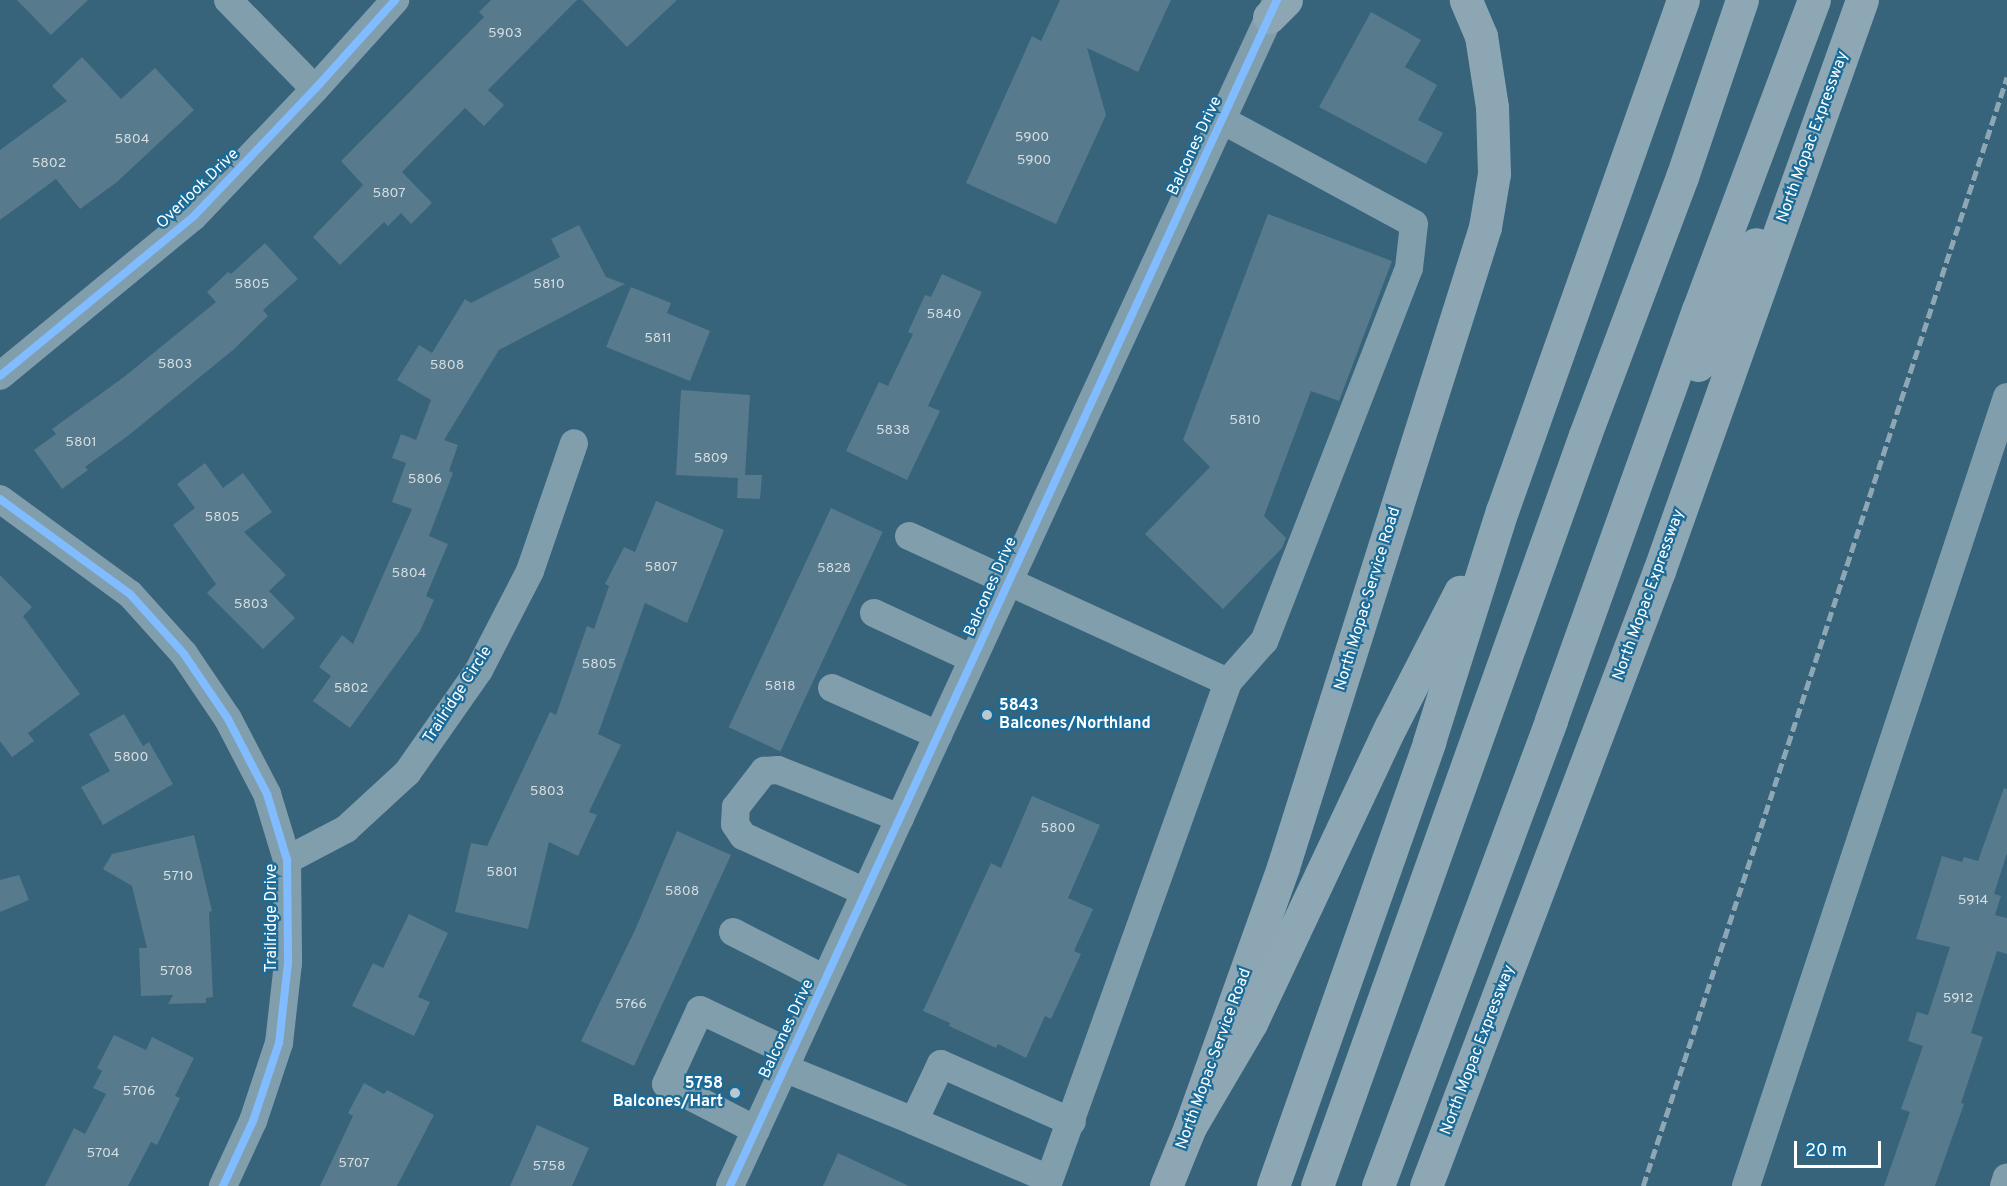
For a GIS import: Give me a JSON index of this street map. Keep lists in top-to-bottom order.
{
  "streets": {
    "highway": ["North Mopac Expressway"],
    "main road": ["North Mopac Service Road"],
    "street": [
      "Balcones Drive",
      "Overlook Drive",
      "Trailridge Circle",
      "Trailridge Drive"
    ]
  },
  "crossings": [
    ["Trailridge Circle", "Trailridge Drive"]
  ],
  "places": ["5843 Balcones/Northland", "5758 Balcones/Hart"],
  "house_numbers": [
    "5903",
    "5900",
    "5804",
    "5900",
    "5802",
    "5807",
    "5805",
    "5810",
    "5840",
    "5811",
    "5803",
    "5808",
    "5810",
    "5838",
    "5801",
    "5809",
    "5806",
    "5805",
    "5807",
    "5828",
    "5804",
    "5803",
    "5805",
    "5818",
    "5802",
    "5800",
    "5803",
    "5800",
    "5801",
    "5710",
    "5808",
    "5914",
    "5708",
    "5912",
    "5766",
    "5706",
    "5704",
    "5707",
    "5758"
  ],
  "scale_bar": "20 m"
}
